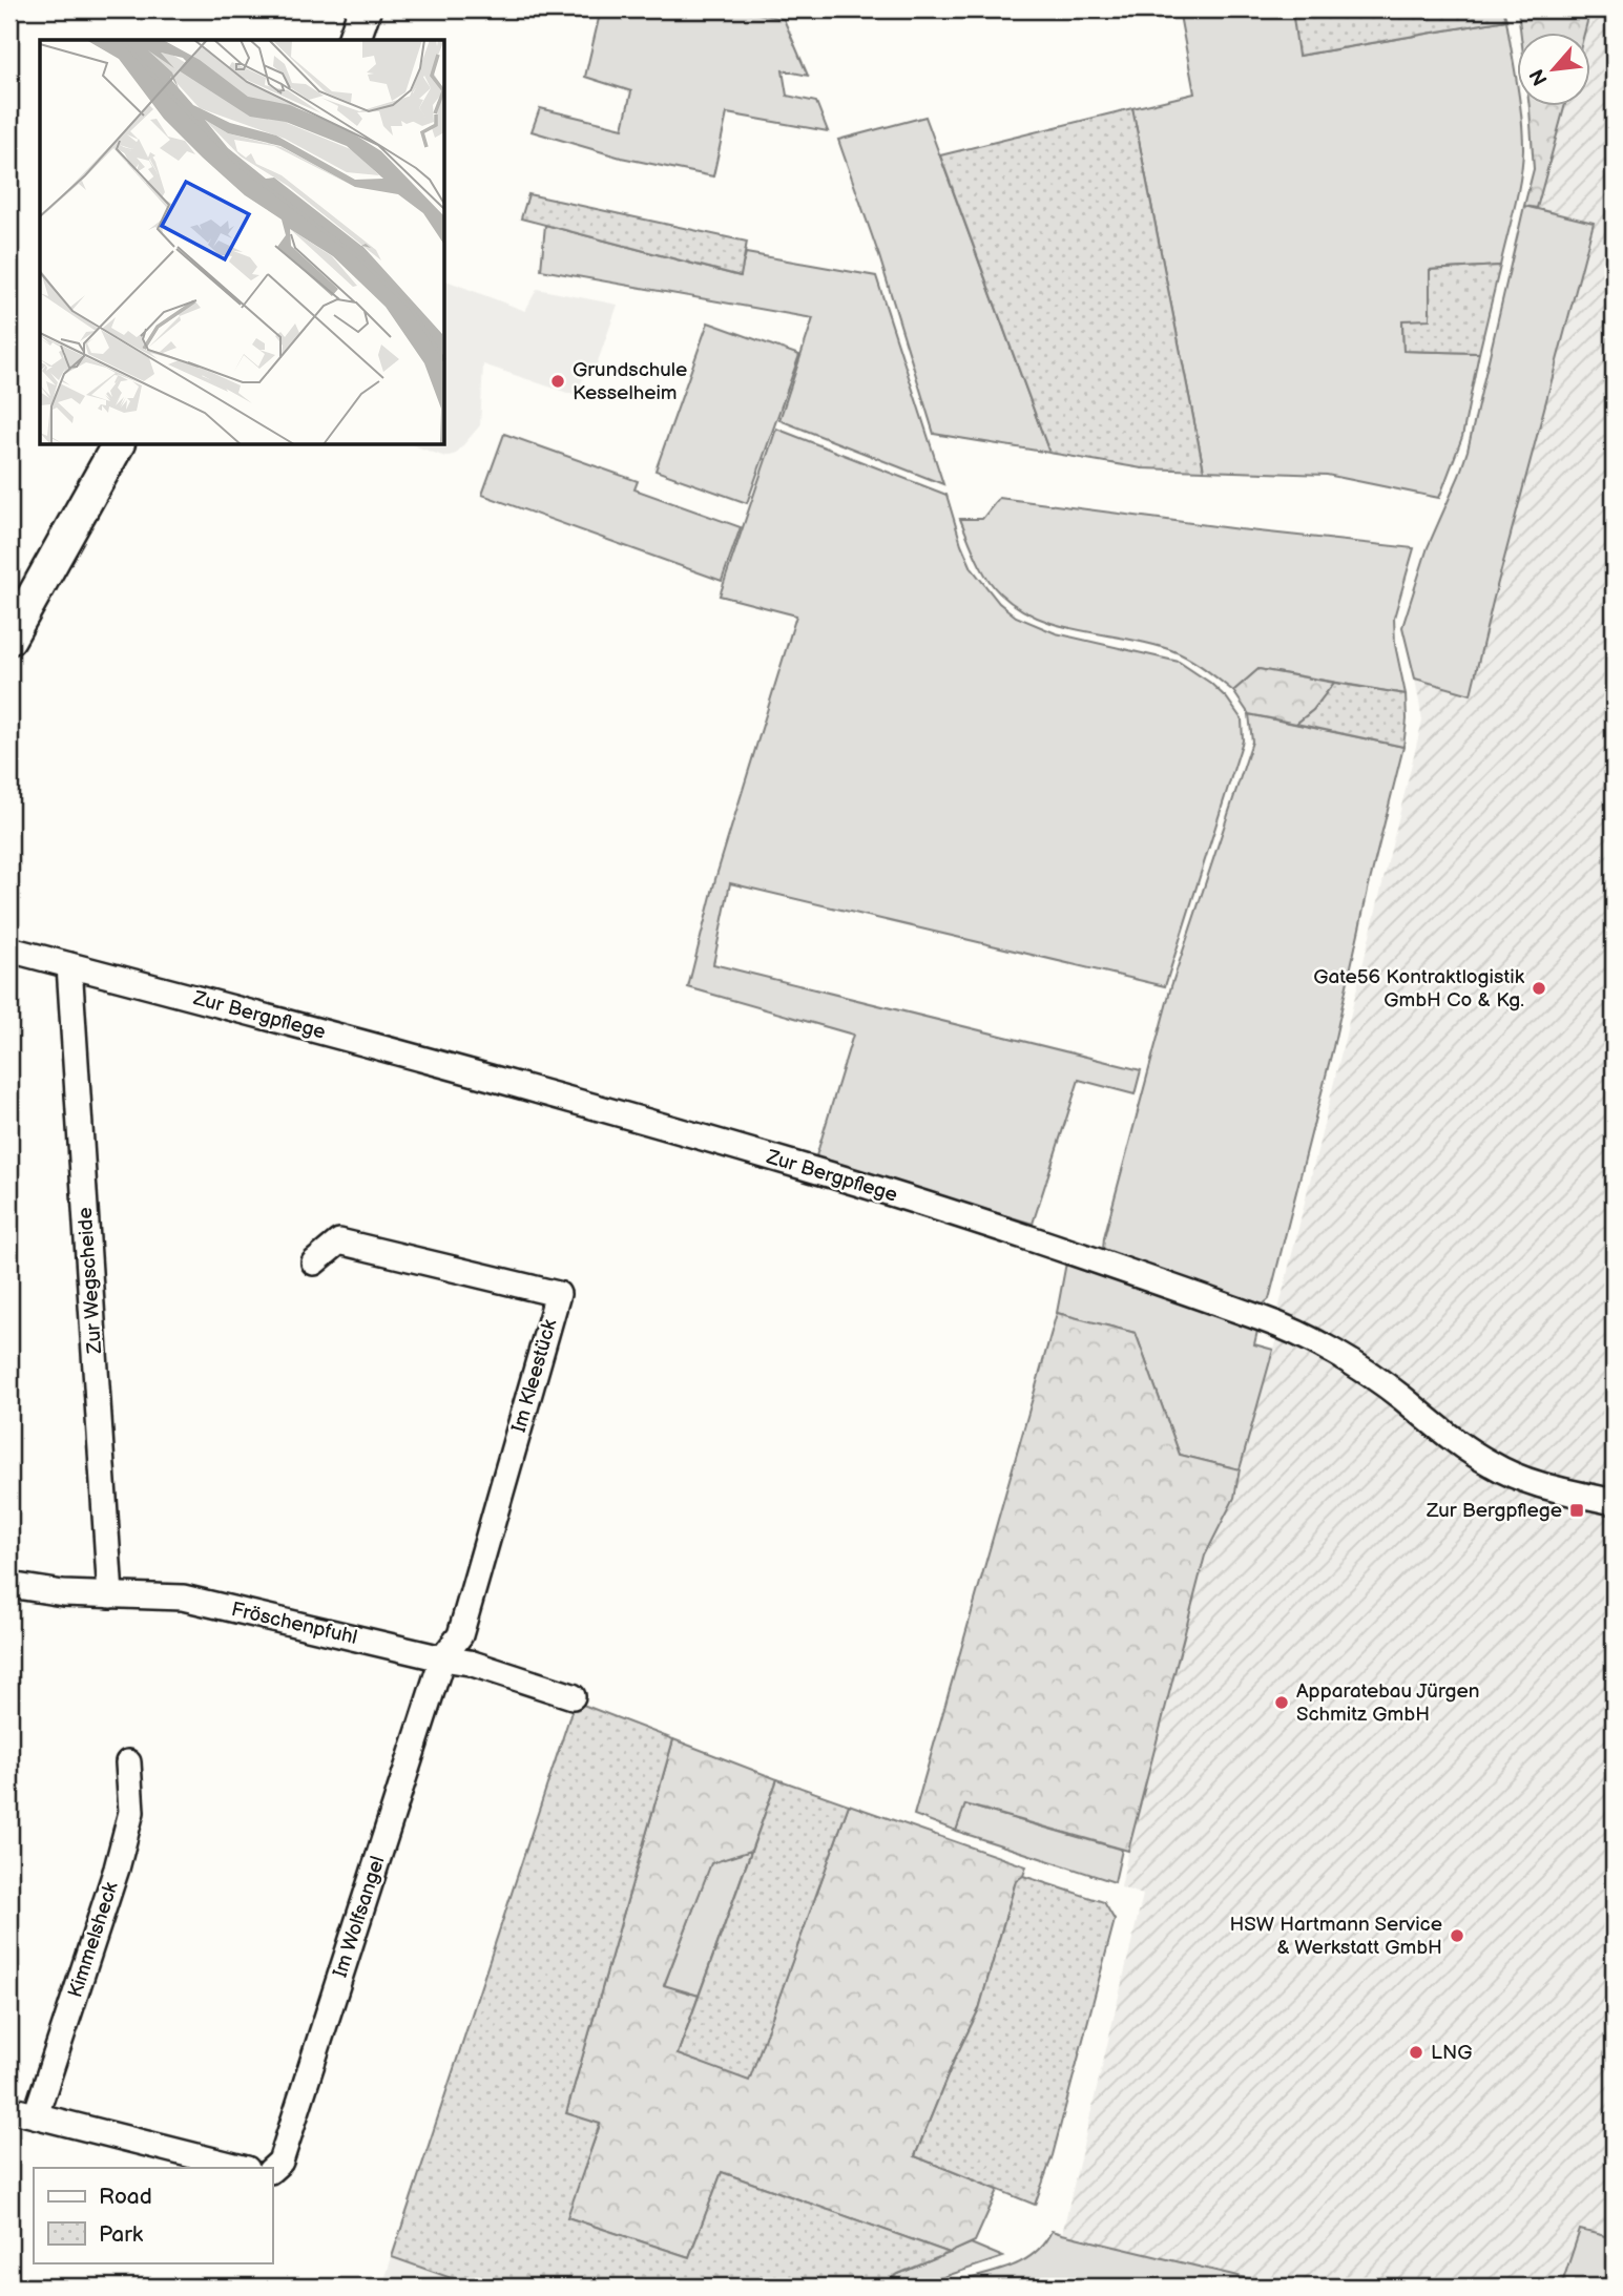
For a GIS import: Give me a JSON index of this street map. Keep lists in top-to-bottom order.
{
  "streets": {
    "street": [
      "Zur Bergpflege",
      "Zur Wegscheide",
      "Im Kleestück",
      "Fröschenpfuhl",
      "Im Wolfsangel",
      "Kimmelsheck"
    ]
  },
  "crossings": [
    ["Zur Bergpflege", "Zur Wegscheide"],
    ["Zur Wegscheide", "Fröschenpfuhl"],
    ["Im Kleestück", "Fröschenpfuhl"],
    ["Im Kleestück", "Im Wolfsangel"],
    ["Fröschenpfuhl", "Im Wolfsangel"]
  ],
  "places": {
    "other": [
      "Grundschule Kesselheim",
      "Gate56 Kontraktlogistik GmbH Co & Kg.",
      "Apparatebau Jürgen Schmitz GmbH",
      "HSW Hartmann Service & Werkstatt GmbH",
      "LNG"
    ],
    "transit": ["Zur Bergpflege"]
  },
  "legend": ["Road", "Park"],
  "north": "bottom left"
}
